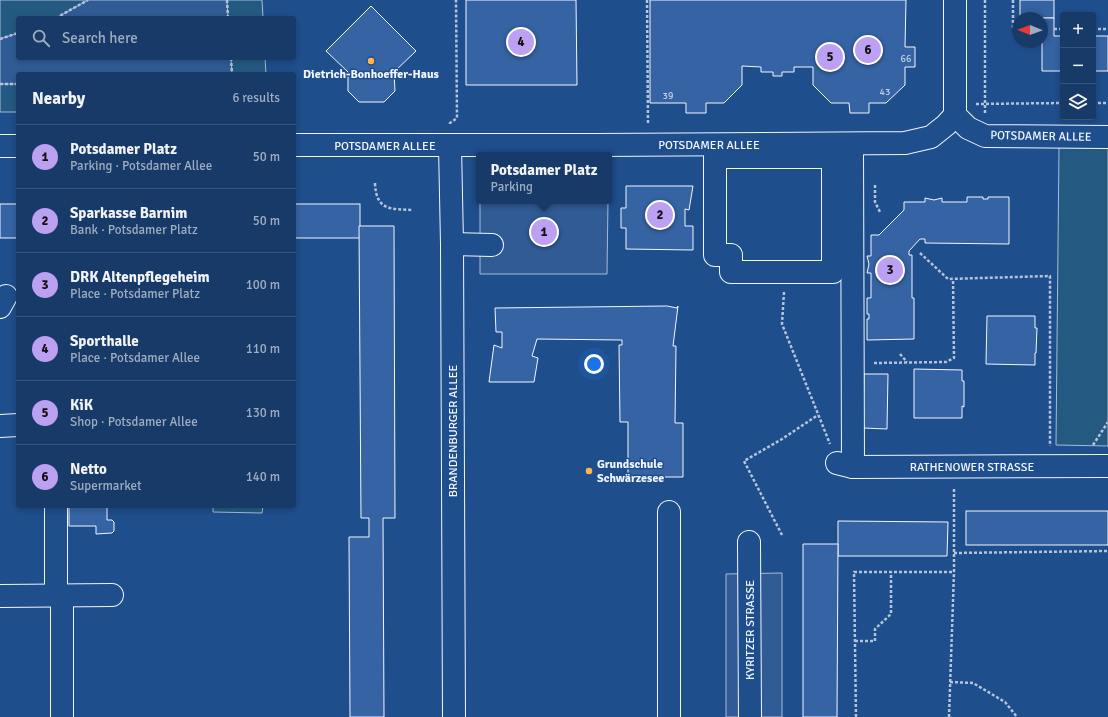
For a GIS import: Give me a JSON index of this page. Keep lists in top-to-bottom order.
{
  "streets": {
    "street": [
      "POTSDAMER ALLEE",
      "BRANDENBURGER ALLEE",
      "RATHENOWER STRASSE",
      "KYRITZER STRASSE"
    ]
  },
  "crossings": [
    ["POTSDAMER ALLEE", "BRANDENBURGER ALLEE"]
  ],
  "places": ["Dietrich-Bonhoeffer-Haus", "Grundschule Schwärzesee"],
  "house_numbers": ["66", "43", "39"],
  "north": "left",
  "page": {
    "map_buttons": ["+", "−"],
    "search": "Search here",
    "pins": [
      "4",
      "6",
      "5",
      "2",
      "1",
      "3"
    ],
    "heading": ["Nearby", "6 results"],
    "list": [
      {
        "mark": "1",
        "name": "Potsdamer Platz",
        "note": "Parking · Potsdamer Allee",
        "value": "50 m"
      },
      {
        "mark": "2",
        "name": "Sparkasse Barnim",
        "note": "Bank · Potsdamer Platz",
        "value": "50 m"
      },
      {
        "mark": "3",
        "name": "DRK Altenpflegeheim",
        "note": "Place · Potsdamer Platz",
        "value": "100 m"
      },
      {
        "mark": "4",
        "name": "Sporthalle",
        "note": "Place · Potsdamer Allee",
        "value": "110 m"
      },
      {
        "mark": "5",
        "name": "KiK",
        "note": "Shop · Potsdamer Allee",
        "value": "130 m"
      },
      {
        "mark": "6",
        "name": "Netto",
        "note": "Supermarket",
        "value": "140 m"
      }
    ],
    "popup": ["Potsdamer Platz", "Parking"]
  }
}
